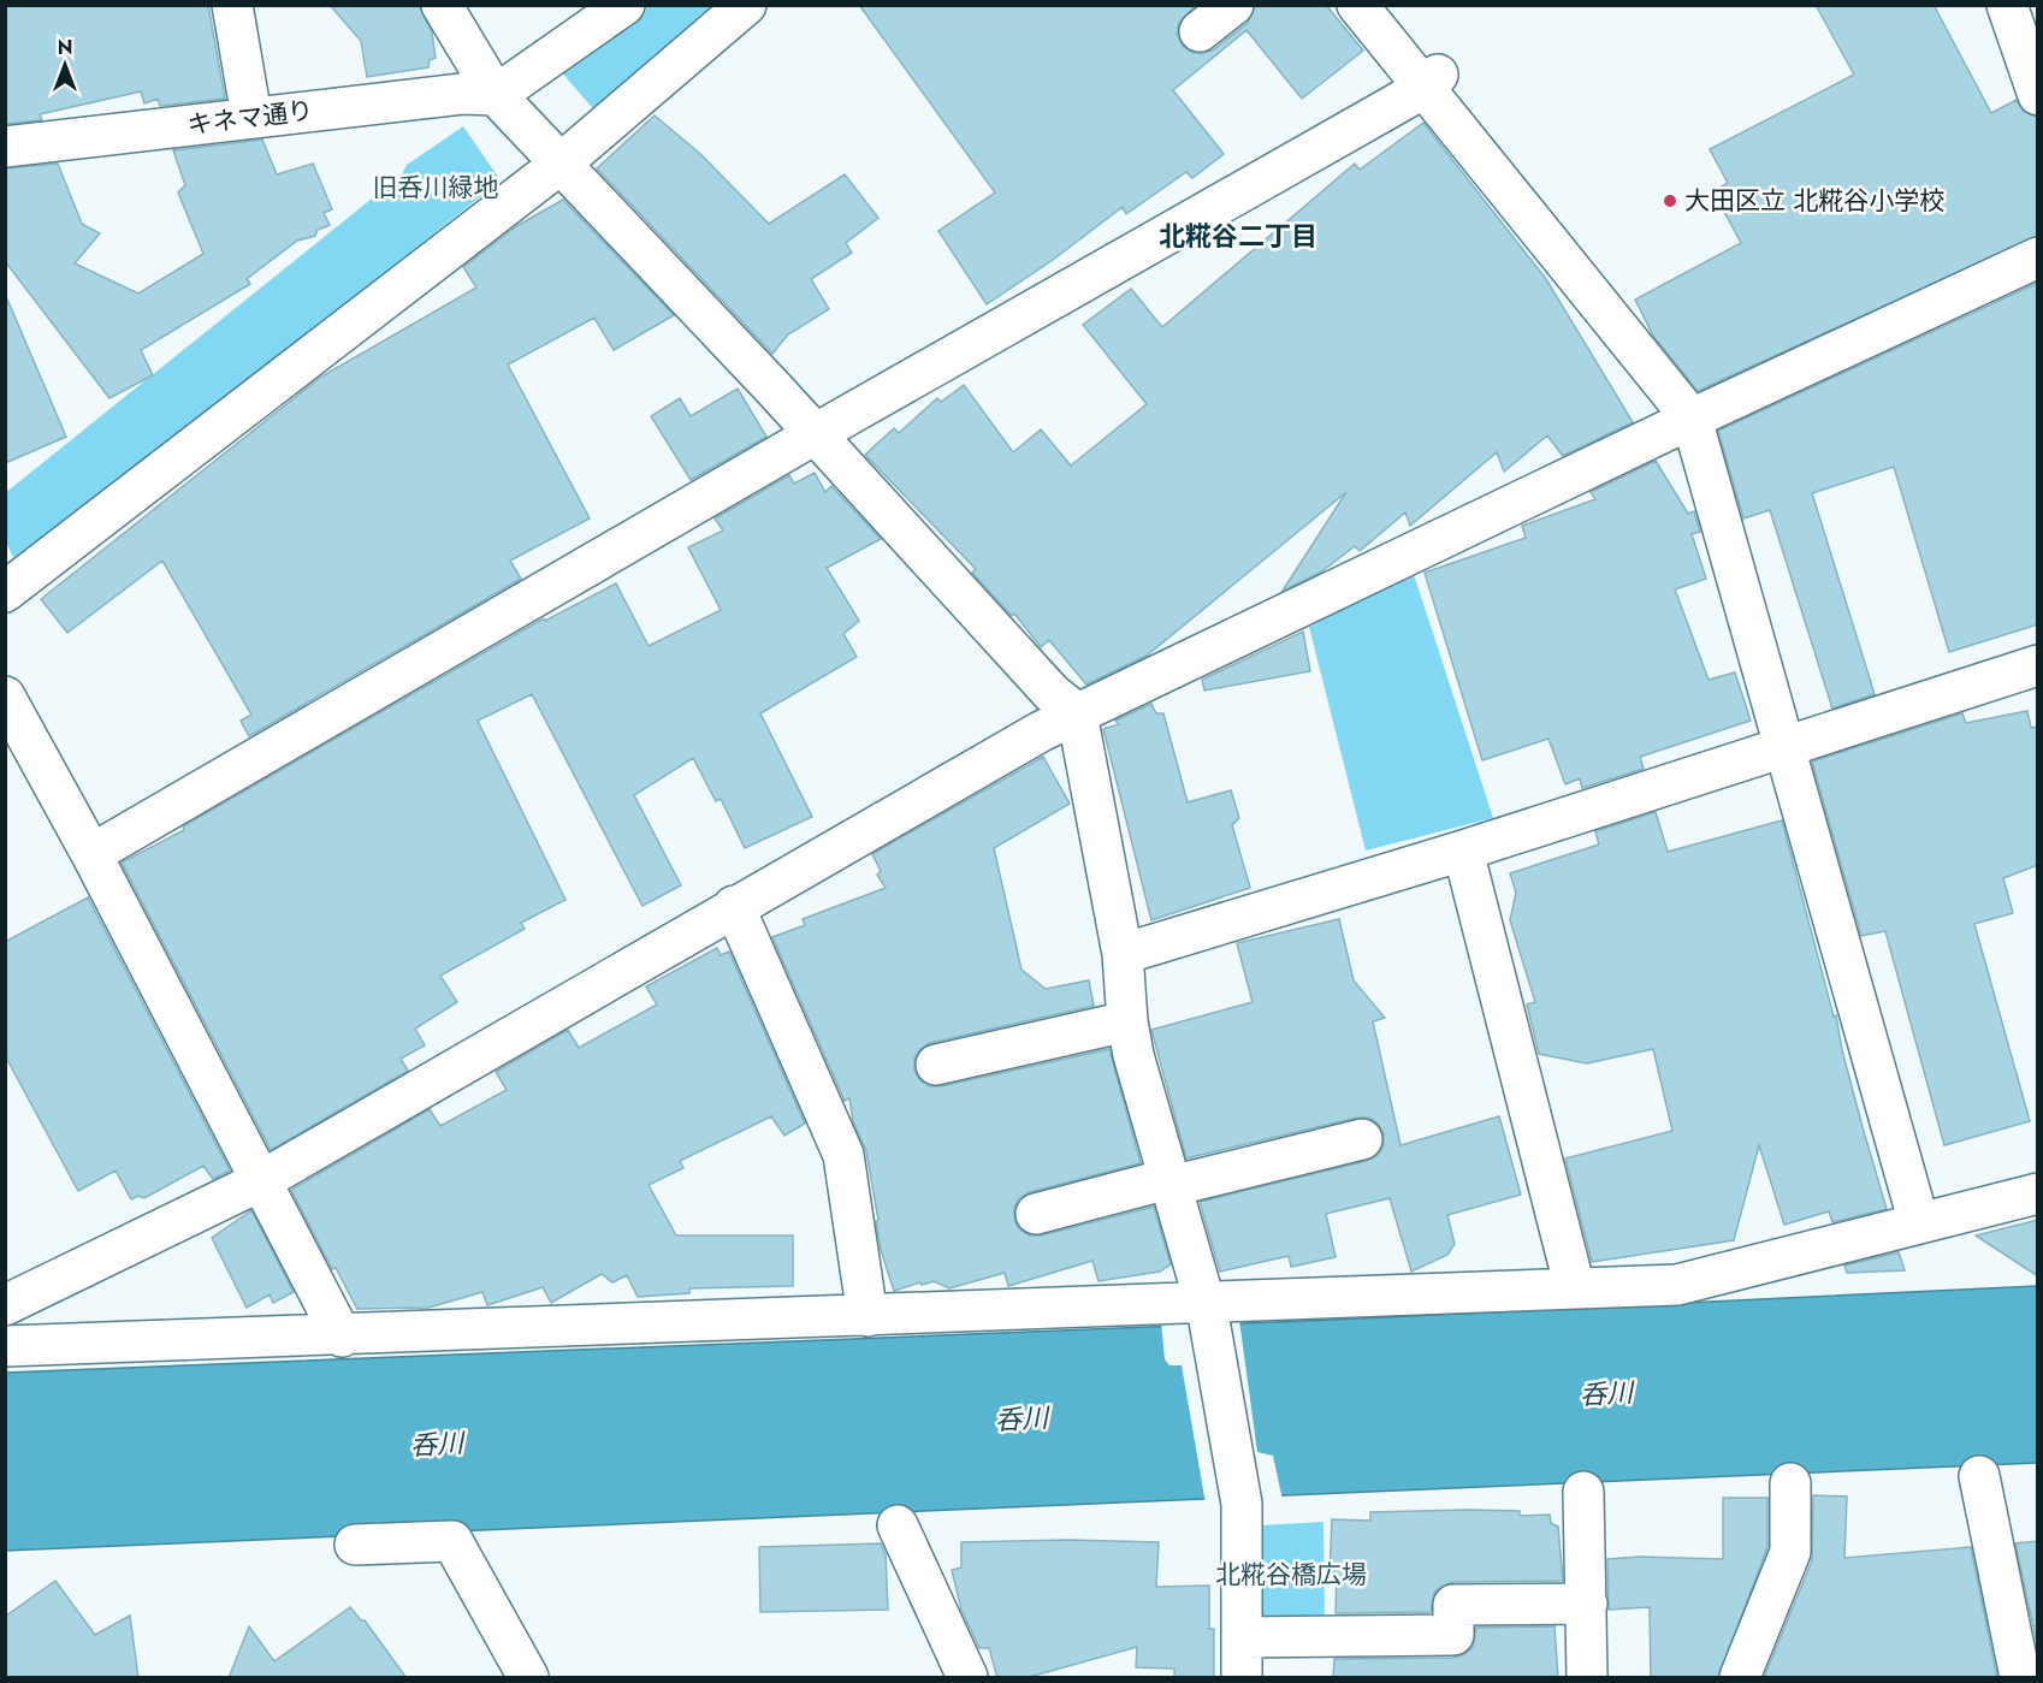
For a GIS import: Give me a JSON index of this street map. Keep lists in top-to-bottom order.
{
  "streets": {
    "street": ["キネマ通り"]
  },
  "districts": ["北糀谷二丁目"],
  "water": ["呑川"],
  "parks": ["旧呑川緑地", "北糀谷橋広場"],
  "places": ["大田区立 北糀谷小学校"],
  "north": "top"
}
